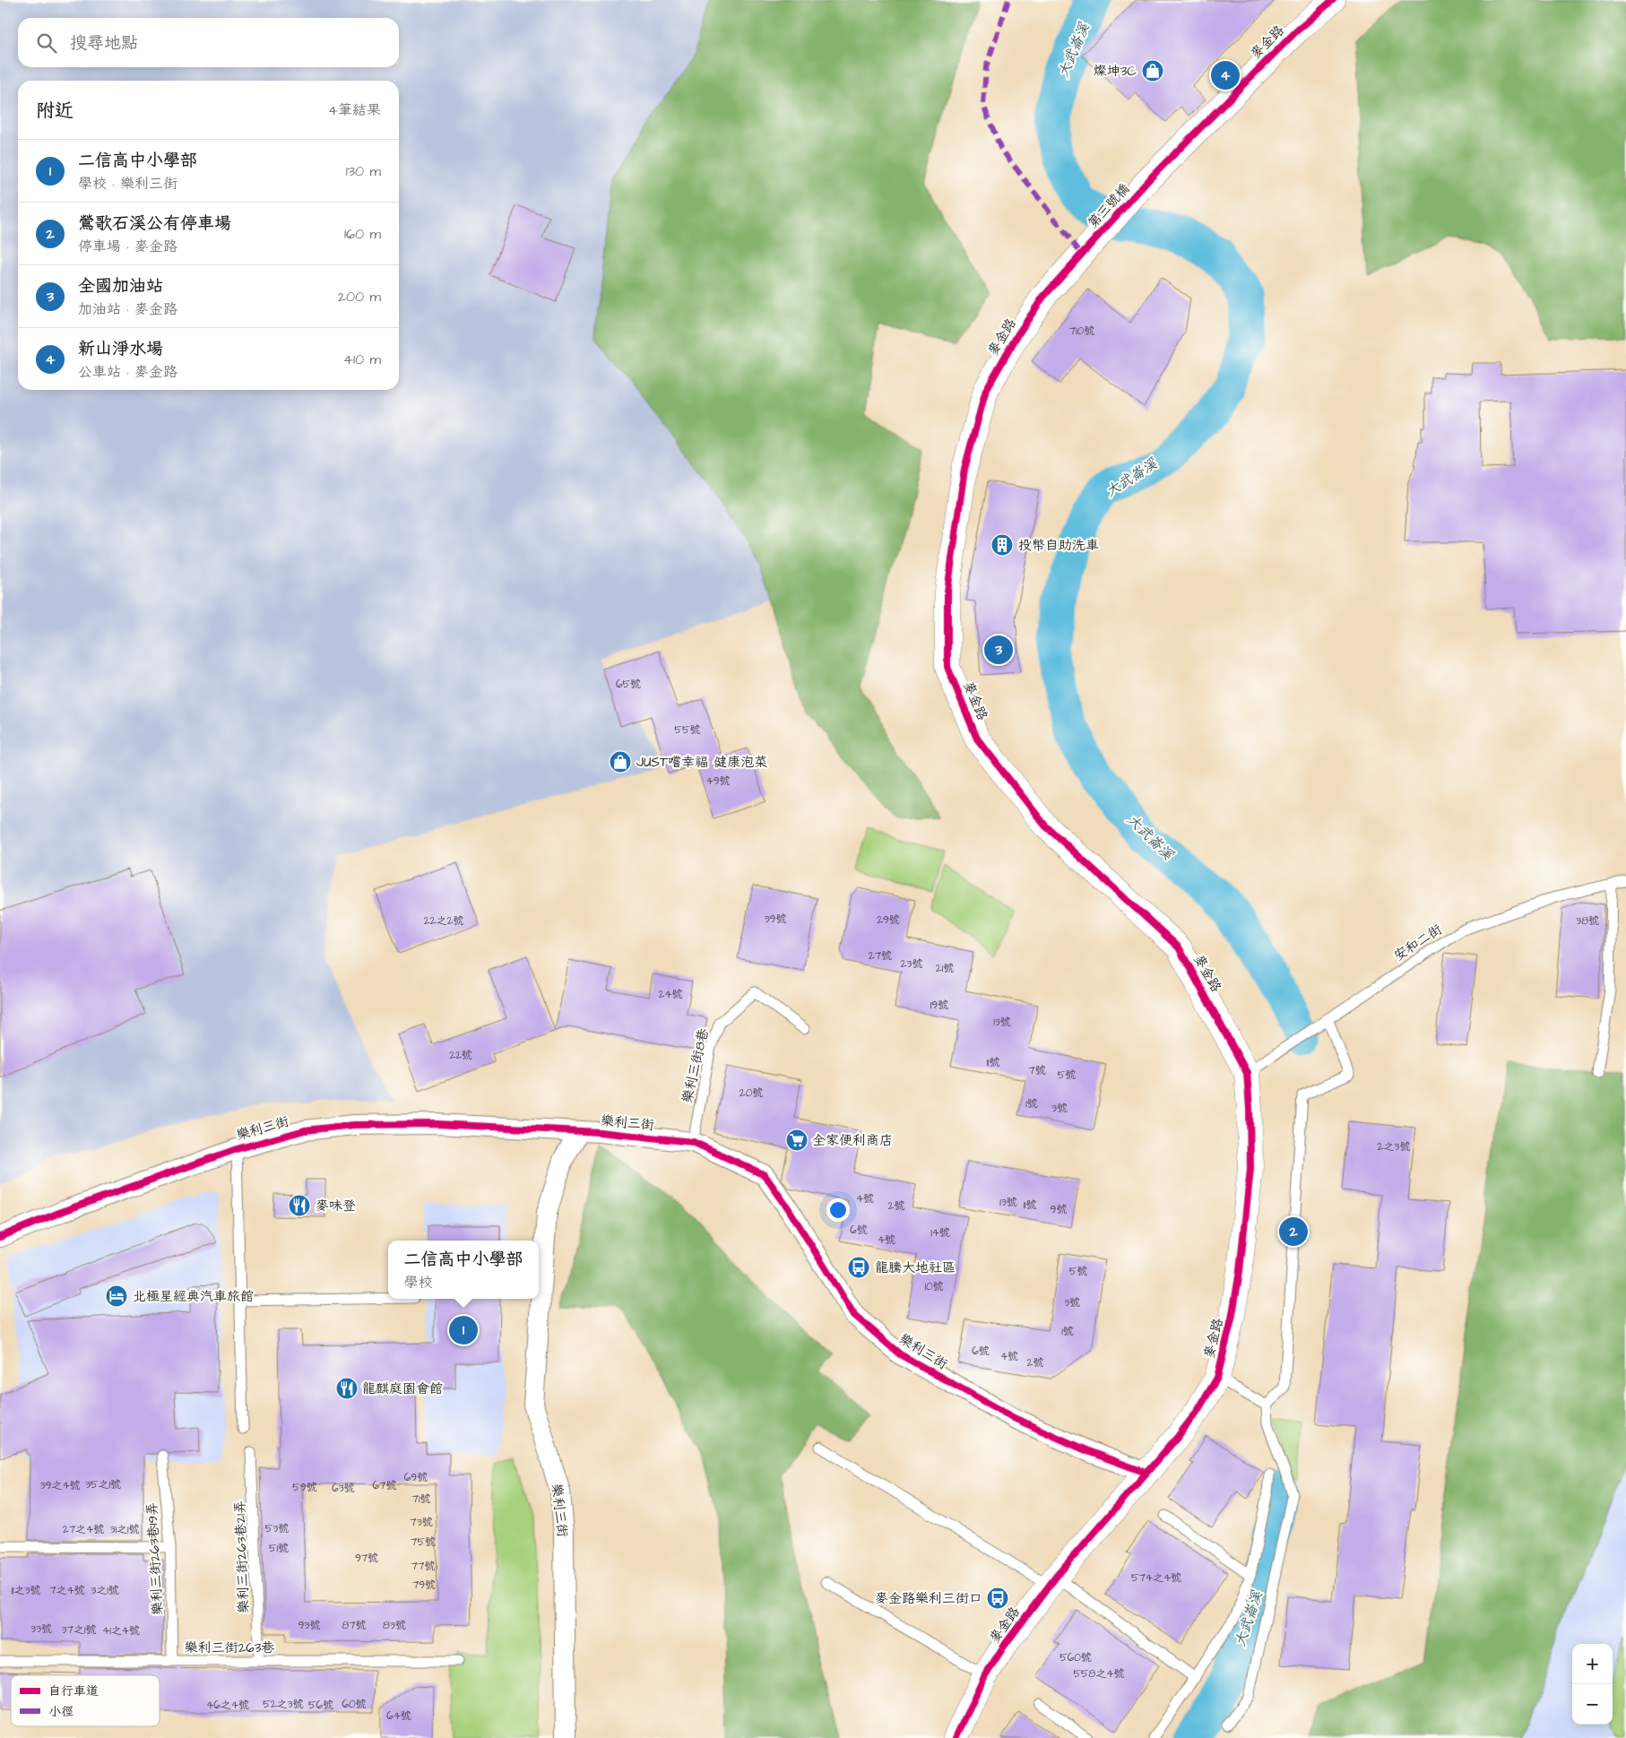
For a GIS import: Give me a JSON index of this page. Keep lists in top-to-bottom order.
{
  "streets": {
    "street": ["麥金路", "第三號橋", "樂利三街"],
    "lane": [
      "安和二街",
      "樂利三街8巷",
      "樂利三街263巷21弄",
      "樂利三街263巷19弄",
      "樂利三街263巷"
    ]
  },
  "crossings": [
    ["麥金路", "第三號橋"],
    ["麥金路", "安和二街"],
    ["麥金路", "樂利三街"],
    ["樂利三街8巷", "樂利三街"],
    ["樂利三街263巷21弄", "樂利三街263巷"],
    ["樂利三街263巷19弄", "樂利三街263巷"]
  ],
  "water": ["大武崙溪"],
  "places": {
    "shop": ["燦坤3C", "JUST嚐幸福 健康泡菜"],
    "building": ["投幣自助洗車"],
    "supermarket": ["全家便利商店"],
    "restaurant": ["麥味登", "龍麒庭園會館"],
    "bus stop": ["龍騰大地社區", "麥金路樂利三街口"],
    "hotel": ["北極星經典汽車旅館"]
  },
  "house_numbers": [
    "710號",
    "65號",
    "55號",
    "49號",
    "39號",
    "29號",
    "22之2號",
    "38號",
    "27號",
    "23號",
    "21號",
    "24號",
    "19號",
    "13號",
    "22號",
    "11號",
    "7號",
    "5號",
    "20號",
    "1號",
    "3號",
    "2之3號",
    "4號",
    "13號",
    "11號",
    "2號",
    "9號",
    "6號",
    "14號",
    "4號",
    "5號",
    "10號",
    "3號",
    "1號",
    "6號",
    "4號",
    "2號",
    "69號",
    "35之1號",
    "39之4號",
    "67號",
    "59號",
    "63號",
    "71號",
    "73號",
    "53號",
    "27之4號",
    "31之1號",
    "75號",
    "51號",
    "97號",
    "77號",
    "574之4號",
    "79號",
    "11之3號",
    "7之4號",
    "3之1號",
    "93號",
    "87號",
    "83號",
    "33號",
    "37之1號",
    "41之4號",
    "560號",
    "558之4號",
    "52之3號",
    "60號",
    "46之4號",
    "56號",
    "64號"
  ],
  "legend": ["自行車道", "小徑"],
  "page": {
    "search": "搜尋地點",
    "pins": [
      "4",
      "3",
      "2",
      "1"
    ],
    "heading": ["附近", "4筆結果"],
    "list": [
      {
        "mark": "1",
        "name": "二信高中小學部",
        "note": "學校 · 樂利三街",
        "value": "130 m"
      },
      {
        "mark": "2",
        "name": "鶯歌石溪公有停車場",
        "note": "停車場 · 麥金路",
        "value": "160 m"
      },
      {
        "mark": "3",
        "name": "全國加油站",
        "note": "加油站 · 麥金路",
        "value": "200 m"
      },
      {
        "mark": "4",
        "name": "新山淨水場",
        "note": "公車站 · 麥金路",
        "value": "410 m"
      }
    ],
    "popup": ["二信高中小學部", "學校"],
    "map_buttons": ["+", "−"]
  }
}
